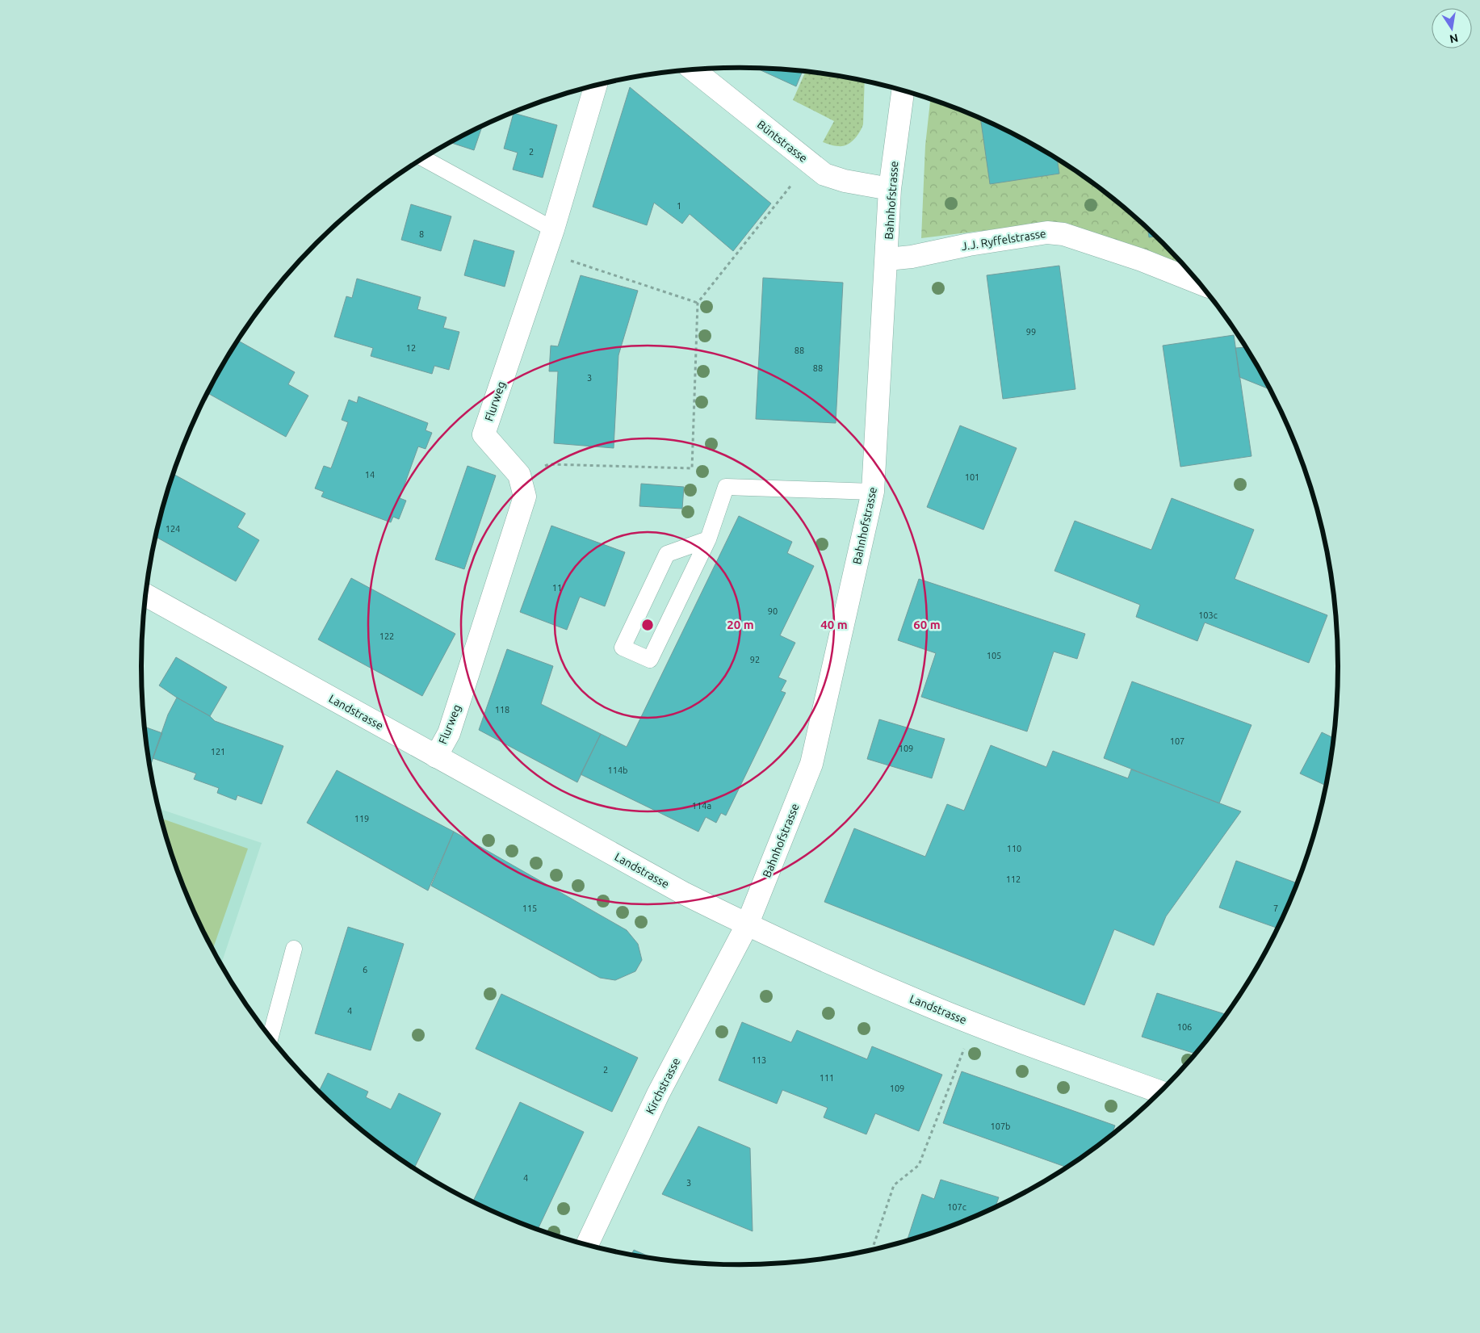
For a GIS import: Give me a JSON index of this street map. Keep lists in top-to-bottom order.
{
  "streets": {
    "street": [
      "Büntstrasse",
      "Bahnhofstrasse",
      "J.J. Ryffelstrasse",
      "Flurweg",
      "Landstrasse",
      "Kirchstrasse"
    ]
  },
  "crossings": [
    ["Büntstrasse", "Bahnhofstrasse"],
    ["Bahnhofstrasse", "J.J. Ryffelstrasse"],
    ["Bahnhofstrasse", "Landstrasse"],
    ["Bahnhofstrasse", "Kirchstrasse"],
    ["Flurweg", "Landstrasse"],
    ["Landstrasse", "Kirchstrasse"]
  ],
  "house_numbers": [
    "2",
    "1",
    "8",
    "99",
    "12",
    "88",
    "88",
    "3",
    "14",
    "101",
    "124",
    "11",
    "90",
    "103c",
    "122",
    "105",
    "92",
    "118",
    "107",
    "109",
    "121",
    "114b",
    "114a",
    "119",
    "110",
    "112",
    "115",
    "7",
    "6",
    "4",
    "106",
    "113",
    "2",
    "111",
    "109",
    "107b",
    "4",
    "3",
    "107c"
  ],
  "north": "bottom",
  "rings": ["20 m", "40 m", "60 m"]
}
